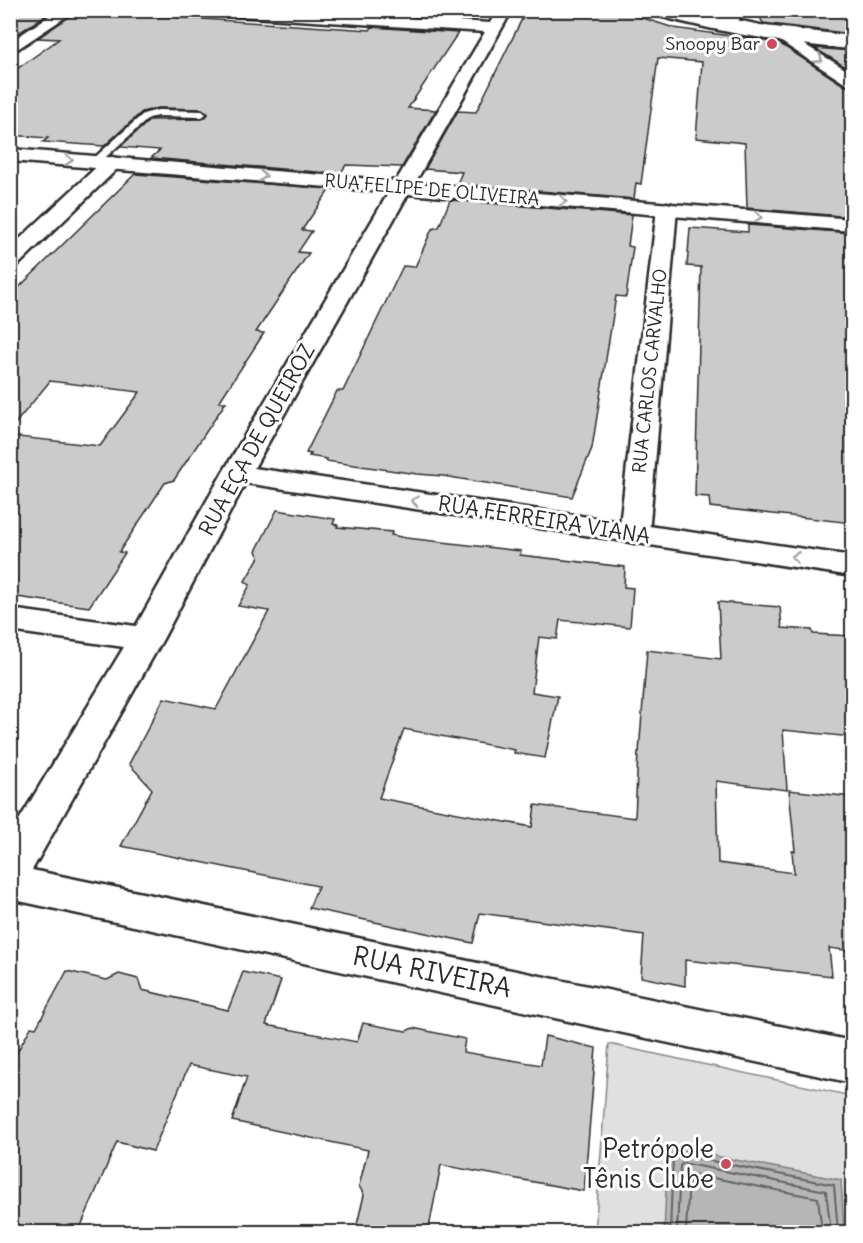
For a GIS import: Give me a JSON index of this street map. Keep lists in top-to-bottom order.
{
  "streets": {
    "street": [
      "RUA FELIPE DE OLIVEIRA",
      "RUA CARLOS CARVALHO",
      "RUA EÇA DE QUEIROZ",
      "RUA FERREIRA VIANA",
      "RUA RIVEIRA"
    ]
  },
  "crossings": [
    ["RUA FELIPE DE OLIVEIRA", "RUA CARLOS CARVALHO"],
    ["RUA FELIPE DE OLIVEIRA", "RUA EÇA DE QUEIROZ"],
    ["RUA CARLOS CARVALHO", "RUA FERREIRA VIANA"],
    ["RUA EÇA DE QUEIROZ", "RUA FERREIRA VIANA"]
  ],
  "one_way": ["RUA FERREIRA VIANA"],
  "places": ["Snoopy Bar", "Petrópole Tênis Clube"]
}
